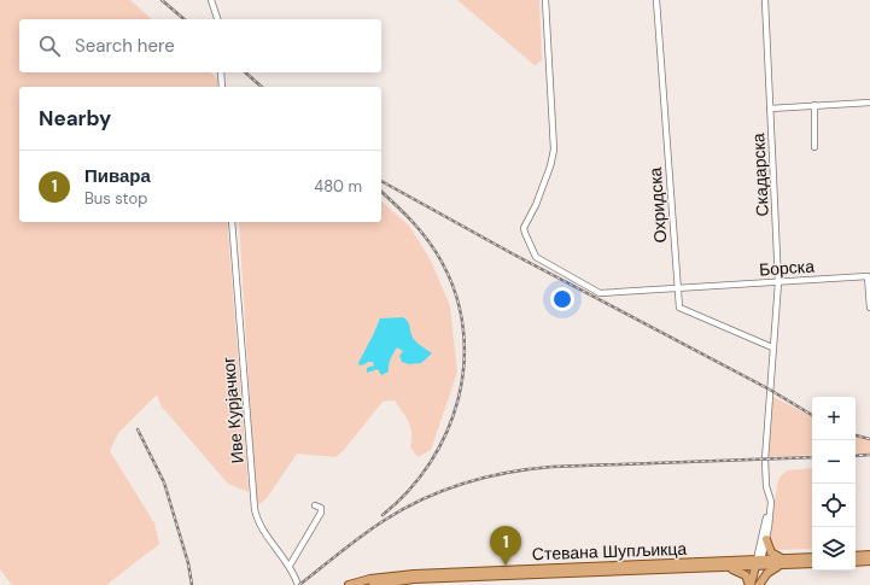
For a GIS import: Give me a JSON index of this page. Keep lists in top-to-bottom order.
{
  "streets": {
    "main road": ["Стевана Шупљикца"],
    "street": [
      "Скадарска",
      "Охридска",
      "Борска",
      "Иве Курјачког"
    ]
  },
  "crossings": [
    ["Скадарска", "Охридска"],
    ["Скадарска", "Борска"],
    ["Охридска", "Борска"]
  ],
  "page": {
    "search": "Search here",
    "heading": "Nearby",
    "list": [
      {
        "mark": "1",
        "name": "Пивара",
        "note": "Bus stop",
        "value": "480 m"
      }
    ],
    "map_buttons": ["+", "−"],
    "pins": "1"
  }
}
